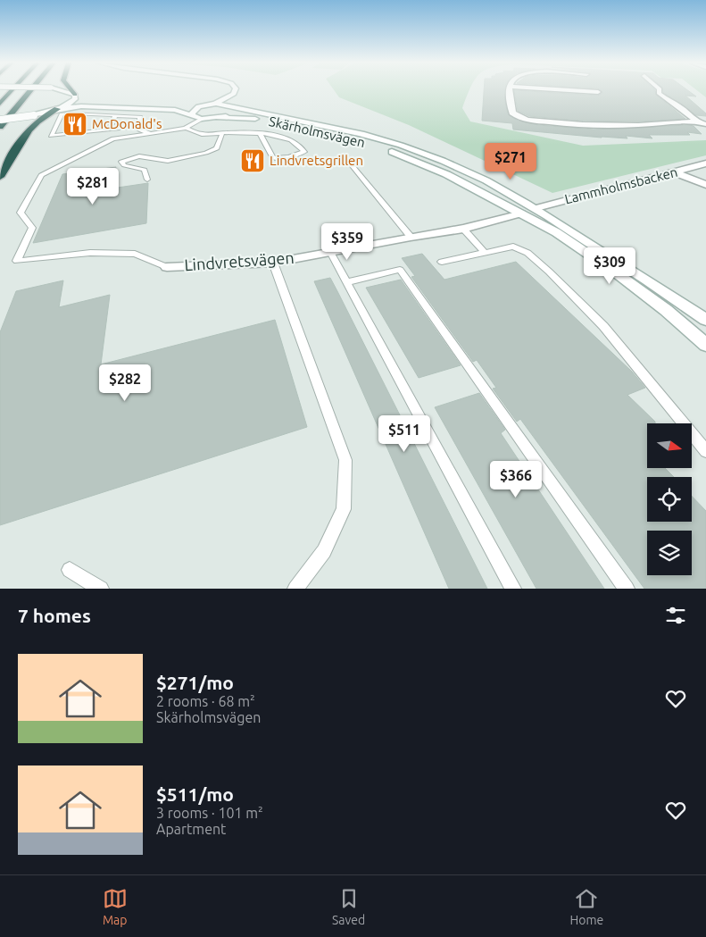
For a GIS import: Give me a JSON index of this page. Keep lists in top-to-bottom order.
{
  "streets": {
    "street": ["Skärholmsvägen", "Lammholmsbacken", "Lindvretsvägen"]
  },
  "crossings": [
    ["Skärholmsvägen", "Lammholmsbacken"],
    ["Skärholmsvägen", "Lindvretsvägen"],
    ["Lammholmsbacken", "Lindvretsvägen"]
  ],
  "places": {
    "restaurant": ["McDonald's", "Lindvretsgrillen"]
  },
  "north": "right",
  "page": {
    "price": [
      "$271",
      "$281",
      "$359",
      "$309",
      "$282",
      "$511",
      "$366"
    ],
    "heading": "7 homes",
    "list": [
      {
        "name": "$271/mo",
        "note": "2 rooms · 68 m² · Skärholmsvägen"
      },
      {
        "name": "$511/mo",
        "note": "3 rooms · 101 m² · Apartment"
      }
    ],
    "tabs": ["Map", "Saved", "Home"]
  }
}
